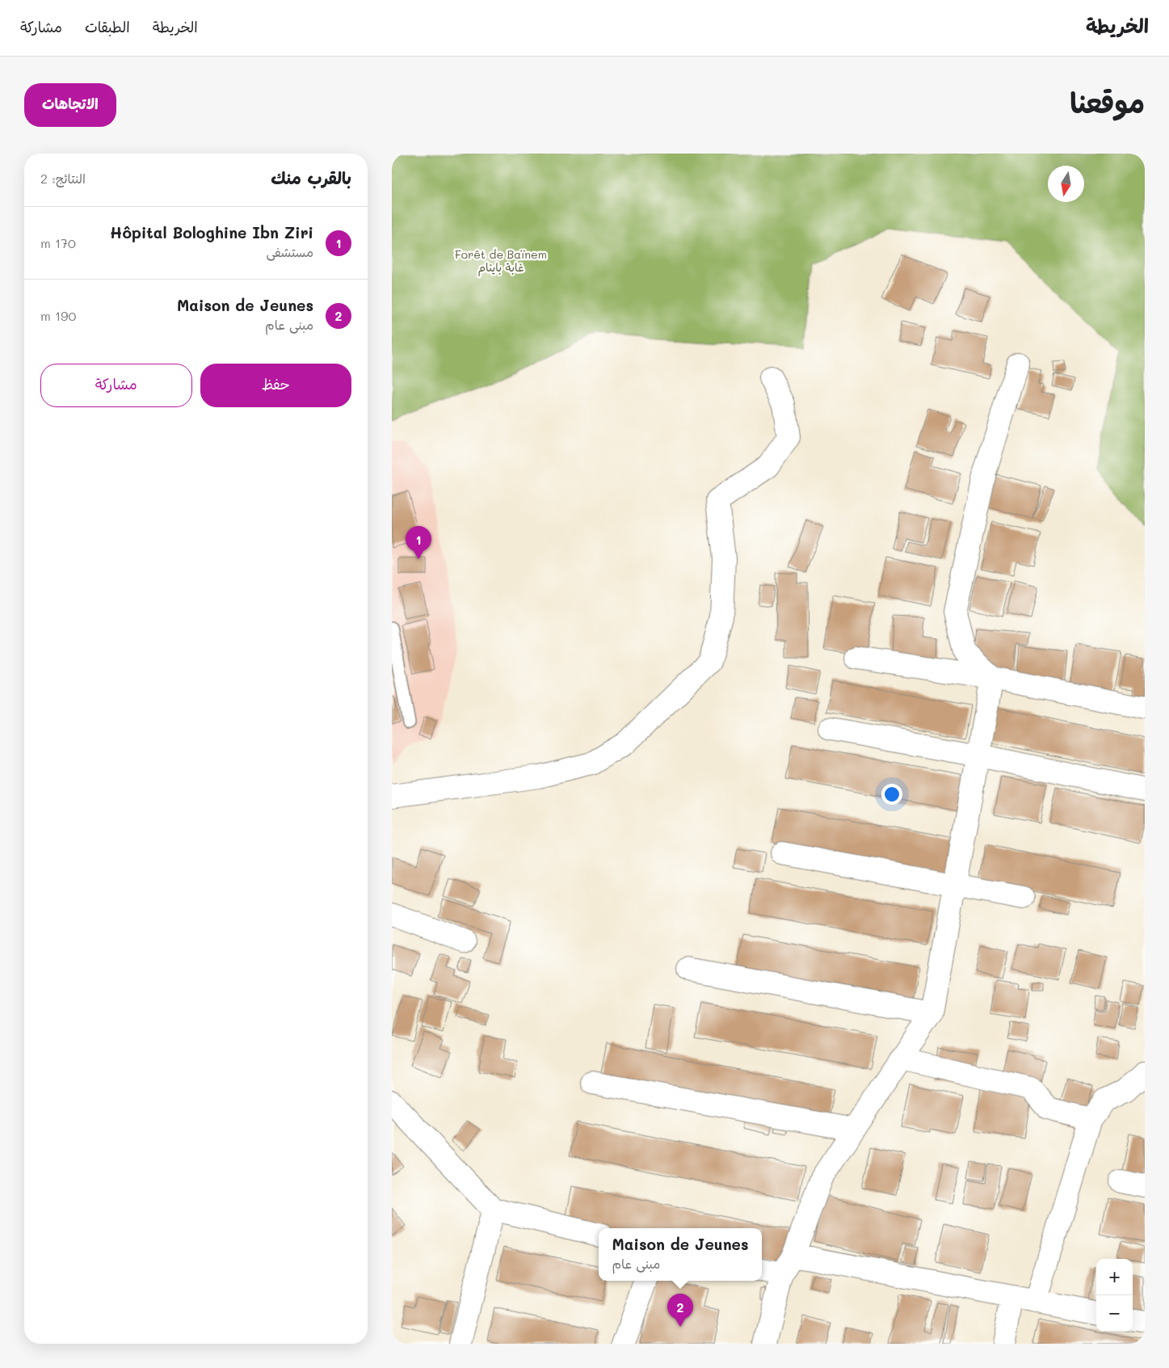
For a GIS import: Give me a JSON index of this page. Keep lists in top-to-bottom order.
{
  "parks": ["Forêt de Baïnem غابة باينام"],
  "north": "bottom",
  "page": {
    "header": "الخريطة",
    "nav": ["الخريطة", "الطبقات", "مشاركة"],
    "title": "موقعنا",
    "buttons": [
      "الاتجاهات",
      ["حفظ", "مشاركة"]
    ],
    "heading": ["بالقرب منك", "النتائج: 2"],
    "list": [
      {
        "mark": "1",
        "name": "Hôpital Bologhine Ibn Ziri",
        "note": "مستشفى",
        "value": "170 m"
      },
      {
        "mark": "2",
        "name": "Maison de Jeunes",
        "note": "مبنى عام",
        "value": "190 m"
      }
    ],
    "pins": ["1", "2"],
    "popup": ["Maison de Jeunes", "مبنى عام"],
    "map_buttons": ["+", "−"]
  }
}
